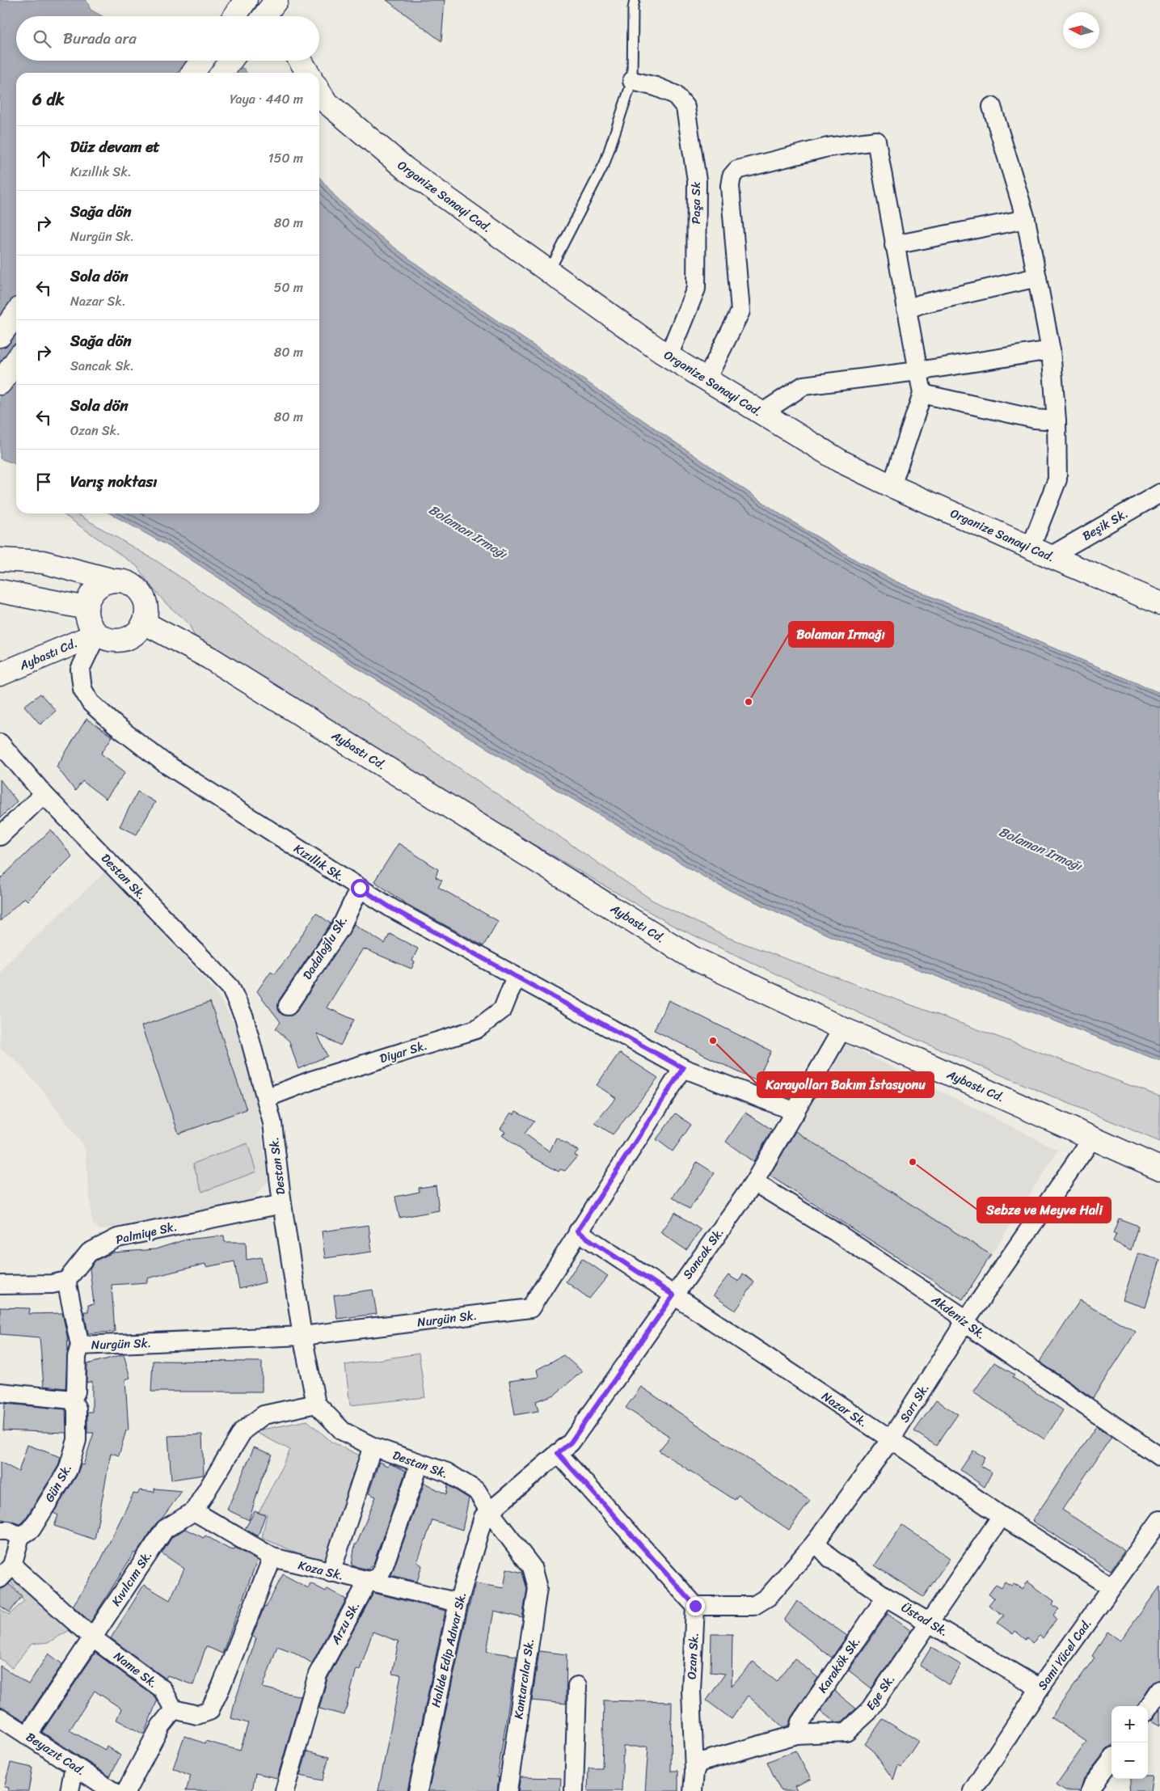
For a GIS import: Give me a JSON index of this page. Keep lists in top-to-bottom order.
{
  "streets": {
    "main road": ["Organize Sanayi Cad.", "Aybastı Cd."],
    "street": [
      "Paşa Sk",
      "Beşik Sk.",
      "Kızıllık Sk.",
      "Destan Sk.",
      "Dadaloğlu Sk.",
      "Diyar Sk.",
      "Palmiye Sk.",
      "Sancak Sk.",
      "Akdeniz Sk.",
      "Nurgün Sk.",
      "Sarı Sk.",
      "Nazar Sk.",
      "Gün Sk.",
      "Koza Sk.",
      "Kıvılcım Sk.",
      "Üstad Sk.",
      "Arzu Sk.",
      "Halide Edip Adıvar Sk.",
      "Sami Yücel Cad.",
      "Ozan Sk.",
      "Karakök Sk.",
      "Name Sk.",
      "Kantarcılar Sk.",
      "Ege Sk.",
      "Beyazıt Cad."
    ]
  },
  "crossings": [
    ["Organize Sanayi Cad.", "Paşa Sk"],
    ["Organize Sanayi Cad.", "Beşik Sk."],
    ["Aybastı Cd.", "Kızıllık Sk."],
    ["Aybastı Cd.", "Sancak Sk."],
    ["Aybastı Cd.", "Sarı Sk."],
    ["Kızıllık Sk.", "Dadaloğlu Sk."],
    ["Kızıllık Sk.", "Diyar Sk."],
    ["Kızıllık Sk.", "Sancak Sk."],
    ["Kızıllık Sk.", "Nurgün Sk."],
    ["Destan Sk.", "Diyar Sk."],
    ["Destan Sk.", "Palmiye Sk."],
    ["Destan Sk.", "Sancak Sk."],
    ["Destan Sk.", "Nurgün Sk."],
    ["Destan Sk.", "Kıvılcım Sk."],
    ["Destan Sk.", "Arzu Sk."],
    ["Destan Sk.", "Halide Edip Adıvar Sk."],
    ["Destan Sk.", "Kantarcılar Sk."],
    ["Palmiye Sk.", "Gün Sk."],
    ["Sancak Sk.", "Akdeniz Sk."],
    ["Sancak Sk.", "Nazar Sk."],
    ["Sancak Sk.", "Halide Edip Adıvar Sk."],
    ["Akdeniz Sk.", "Sarı Sk."],
    ["Nurgün Sk.", "Nazar Sk."],
    ["Nurgün Sk.", "Gün Sk."],
    ["Sarı Sk.", "Nazar Sk."],
    ["Sarı Sk.", "Üstad Sk."],
    ["Sarı Sk.", "Ozan Sk."],
    ["Nazar Sk.", "Sami Yücel Cad."],
    ["Nazar Sk.", "Ege Sk."],
    ["Koza Sk.", "Kıvılcım Sk."],
    ["Koza Sk.", "Arzu Sk."],
    ["Koza Sk.", "Halide Edip Adıvar Sk."],
    ["Kıvılcım Sk.", "Name Sk."],
    ["Kıvılcım Sk.", "Beyazıt Cad."],
    ["Üstad Sk.", "Sami Yücel Cad."],
    ["Üstad Sk.", "Karakök Sk."],
    ["Üstad Sk.", "Ege Sk."],
    ["Ozan Sk.", "Ege Sk."],
    ["Karakök Sk.", "Ege Sk."]
  ],
  "water": ["Bolaman Irmağı"],
  "places": ["Bolaman Irmağı", "Karayolları Bakım İstasyonu", "Sebze ve Meyve Hali"],
  "north": "left",
  "page": {
    "search": "Burada ara",
    "heading": ["6 dk", "Yaya · 440 m"],
    "list": [
      ["Düz devam et", "Kızıllık Sk.", "150 m"],
      ["Sağa dön", "Nurgün Sk.", "80 m"],
      ["Sola dön", "Nazar Sk.", "50 m"],
      ["Sağa dön", "Sancak Sk.", "80 m"],
      ["Sola dön", "Ozan Sk.", "80 m"],
      "Varış noktası"
    ],
    "map_buttons": ["+", "−"]
  }
}
